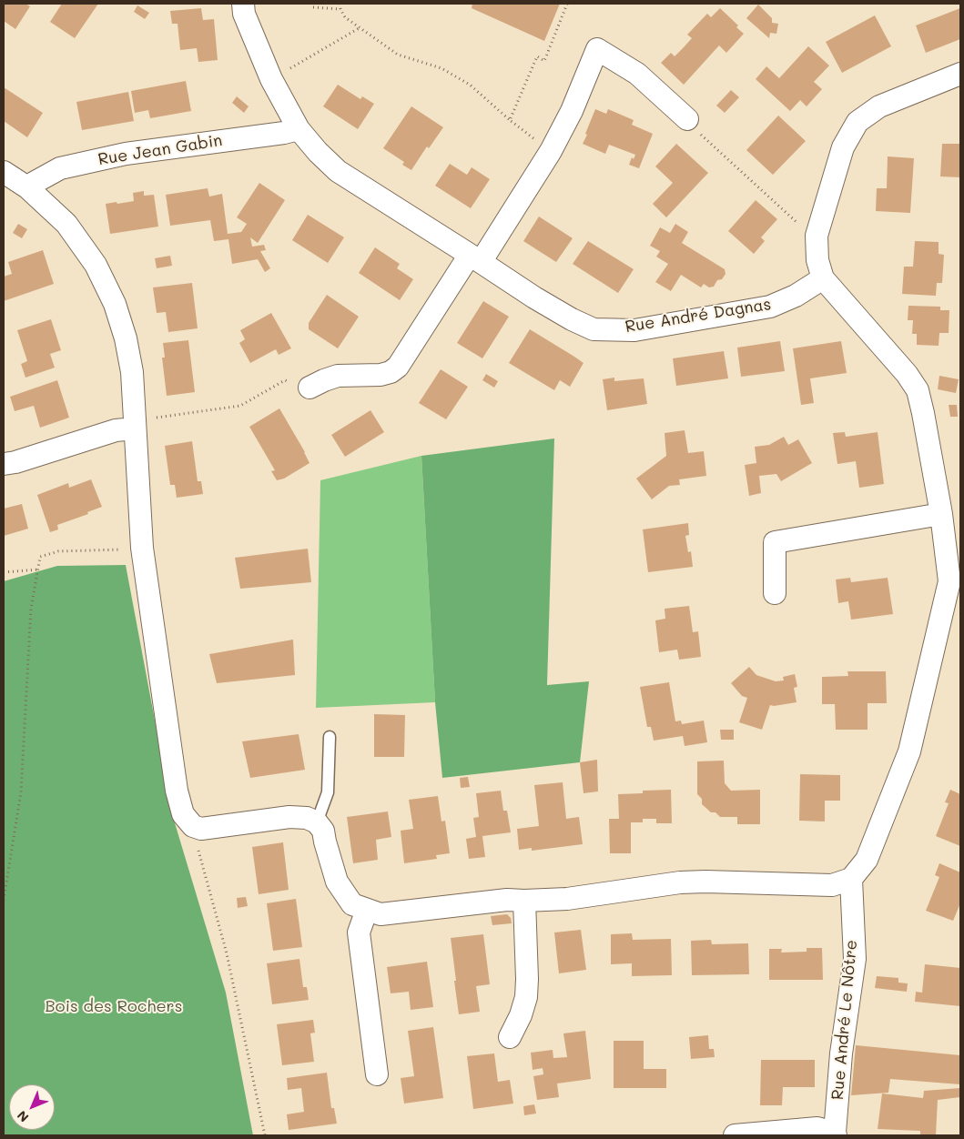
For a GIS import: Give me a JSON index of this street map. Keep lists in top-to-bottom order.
{
  "streets": {
    "street": ["Rue Jean Gabin", "Rue André Dagnas", "Rue André Le Nôtre"]
  },
  "crossings": [
    ["Rue Jean Gabin", "Rue André Dagnas"]
  ],
  "parks": ["Bois des Rochers"],
  "north": "bottom left"
}
